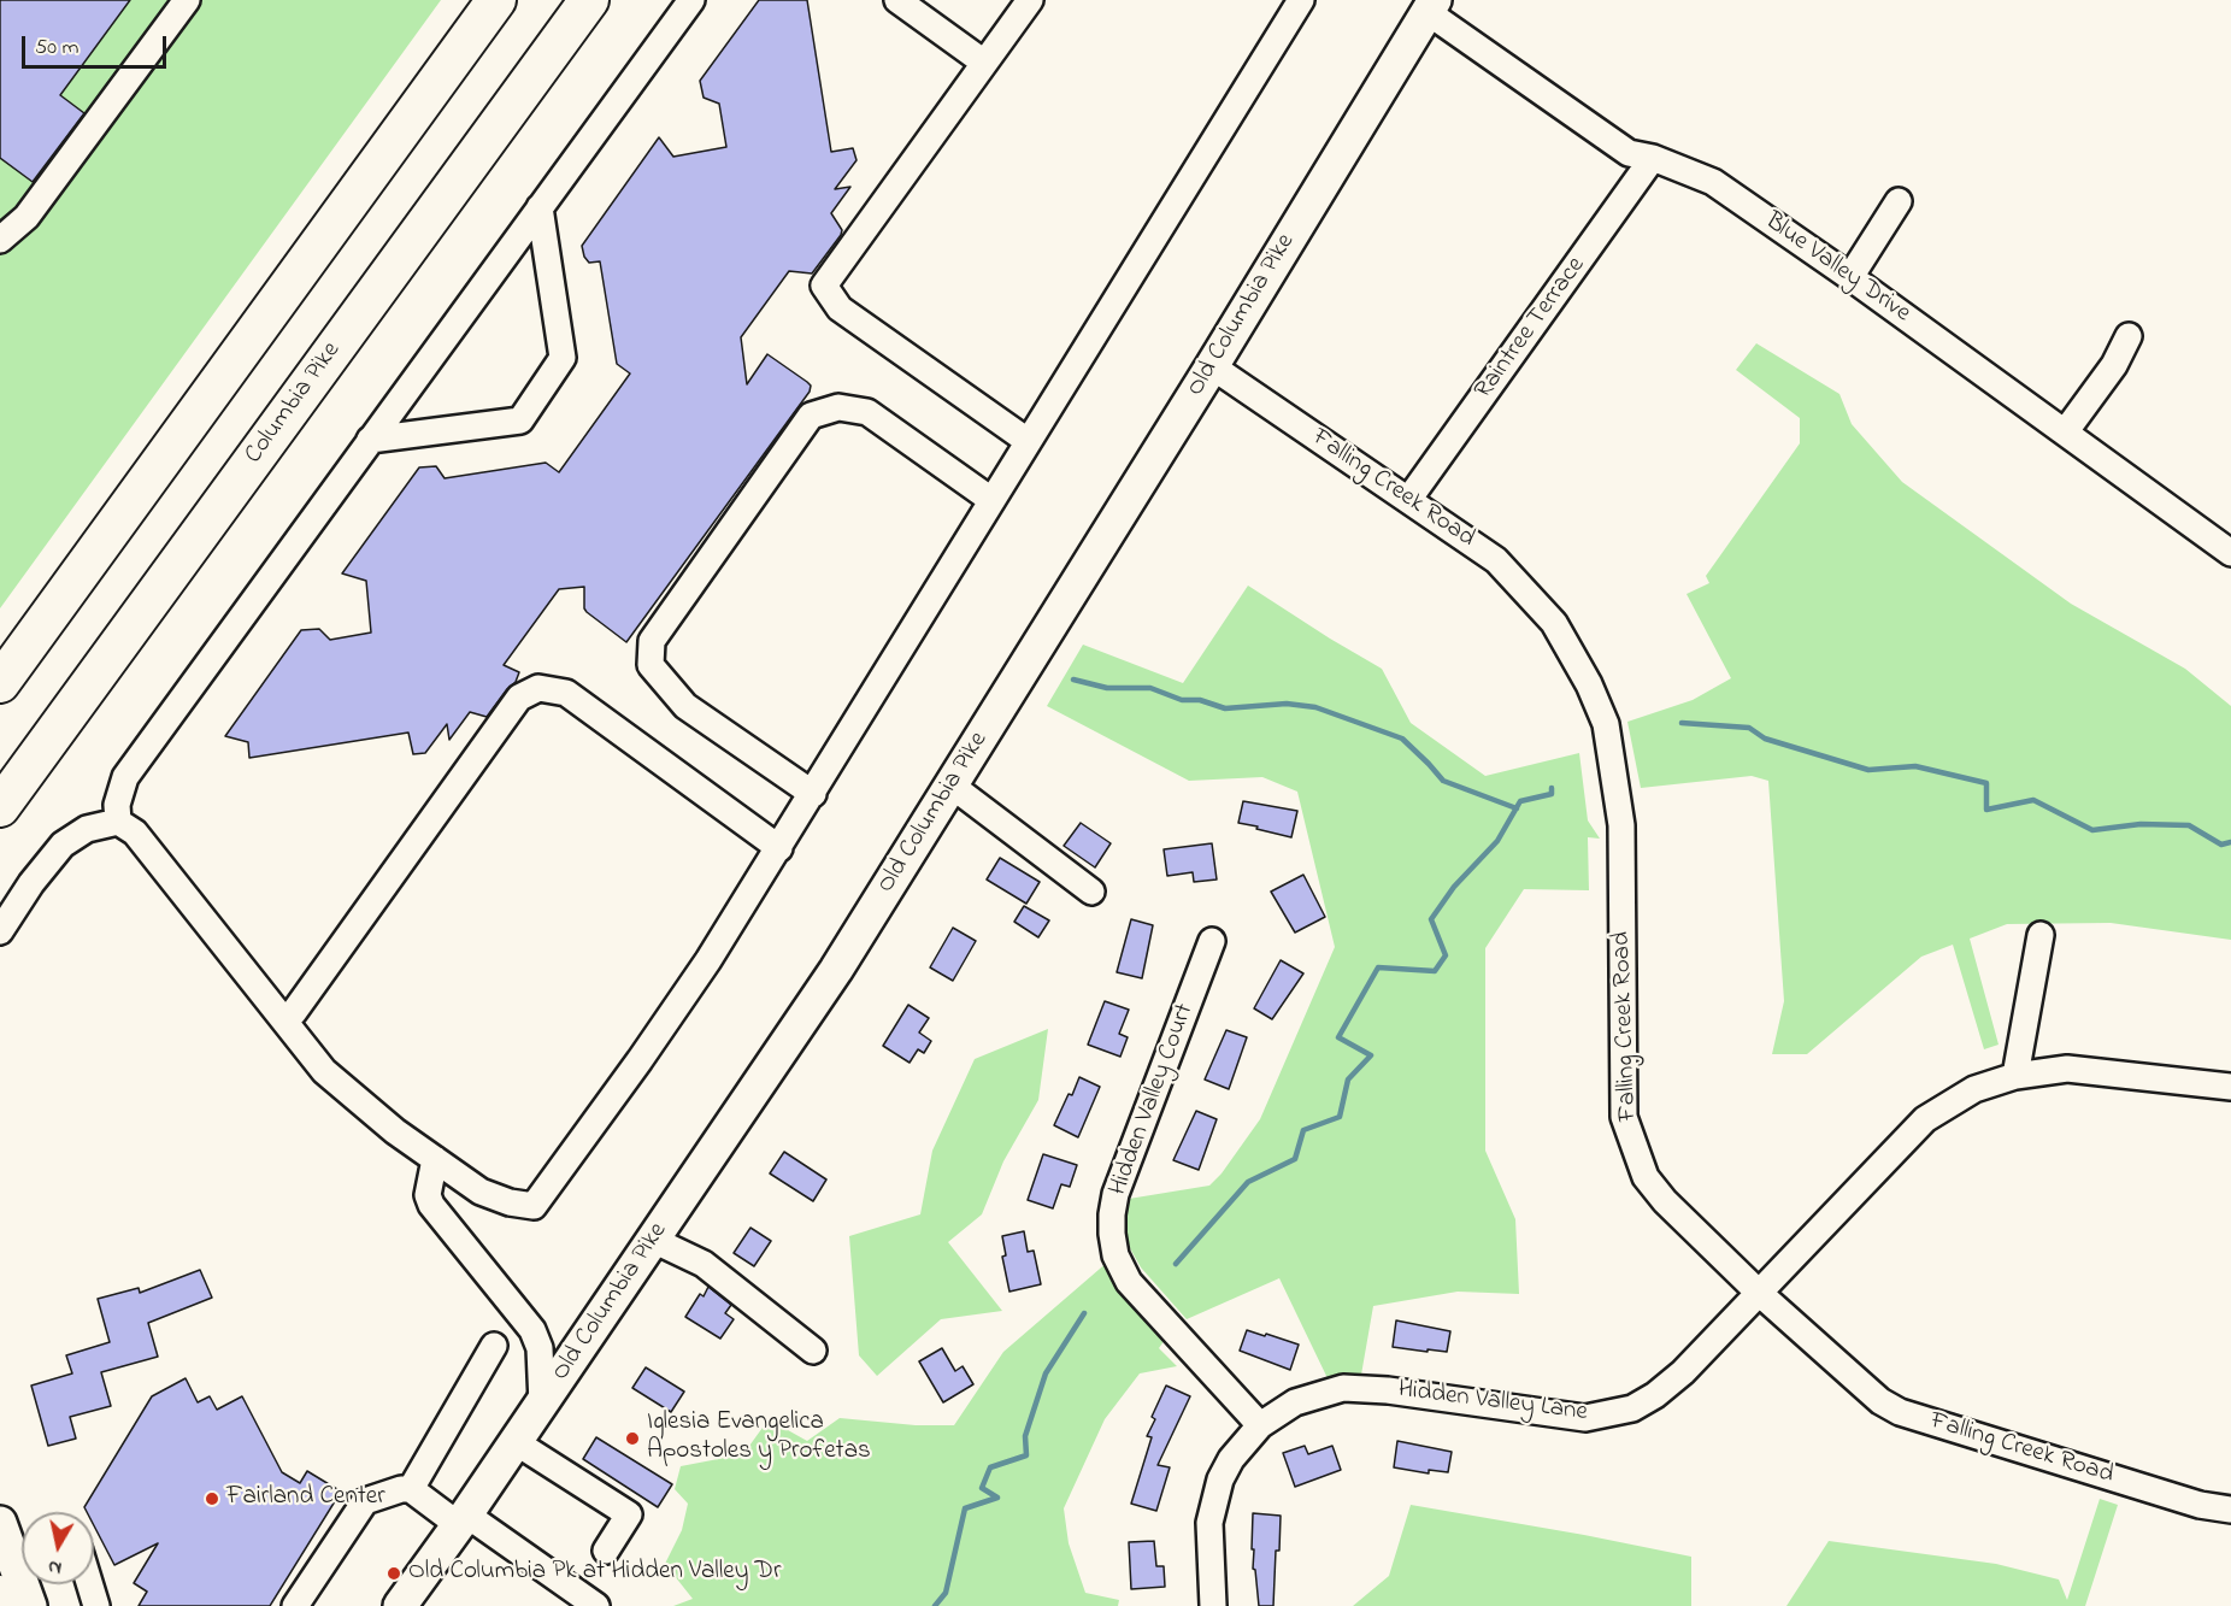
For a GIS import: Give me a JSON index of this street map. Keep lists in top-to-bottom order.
{
  "streets": {
    "highway": ["Columbia Pike"],
    "main road": ["Old Columbia Pike"],
    "street": [
      "Blue Valley Drive",
      "Raintree Terrace",
      "Falling Creek Road",
      "Hidden Valley Court",
      "Hidden Valley Lane"
    ]
  },
  "crossings": [
    ["Blue Valley Drive", "Old Columbia Pike"],
    ["Blue Valley Drive", "Raintree Terrace"],
    ["Old Columbia Pike", "Falling Creek Road"],
    ["Raintree Terrace", "Falling Creek Road"],
    ["Falling Creek Road", "Hidden Valley Lane"],
    ["Hidden Valley Court", "Hidden Valley Lane"]
  ],
  "places": ["Iglesia Evangelica Apostoles y Profetas", "Fairland Center", "Old Columbia Pk at Hidden Valley Dr"],
  "scale_bar": "50 m",
  "north": "bottom"
}
